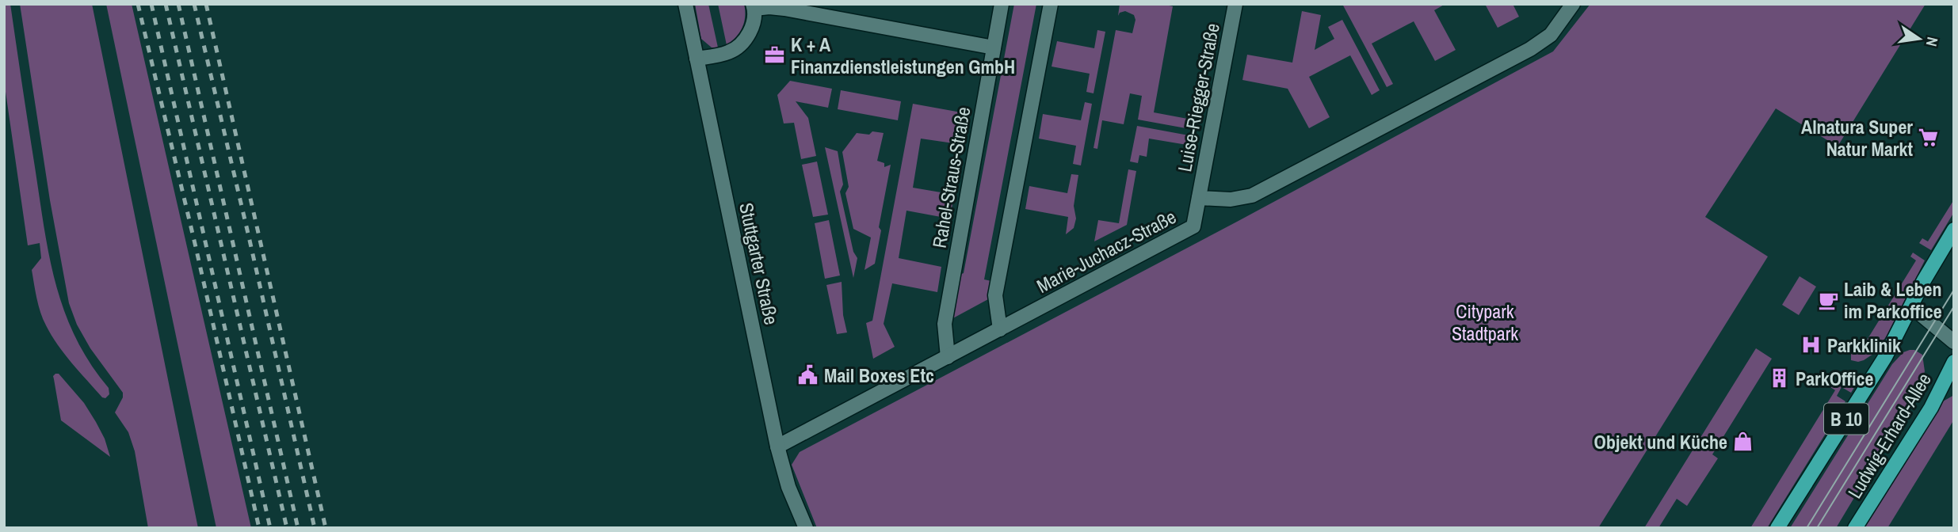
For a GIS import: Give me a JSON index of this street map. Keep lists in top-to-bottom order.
{
  "streets": {
    "main road": ["B 10", "Ludwig-Erhard-Allee"],
    "street": [
      "Luise-Riegger-Straße",
      "Rahel-Straus-Straße",
      "Marie-Juchacz-Straße",
      "Stuttgarter Straße"
    ]
  },
  "crossings": [
    ["Luise-Riegger-Straße", "Marie-Juchacz-Straße"],
    ["Rahel-Straus-Straße", "Marie-Juchacz-Straße"],
    ["Marie-Juchacz-Straße", "Stuttgarter Straße"]
  ],
  "parks": ["Citypark Stadtpark"],
  "places": {
    "office": ["K + A Finanzdienstleistungen GmbH"],
    "supermarket": ["Alnatura Super Natur Markt"],
    "cafe": ["Laib & Leben im Parkoffice"],
    "hospital": ["Parkklinik"],
    "public building": ["Mail Boxes Etc"],
    "building": ["ParkOffice"],
    "shop": ["Objekt und Küche"]
  },
  "north": "right"
}
